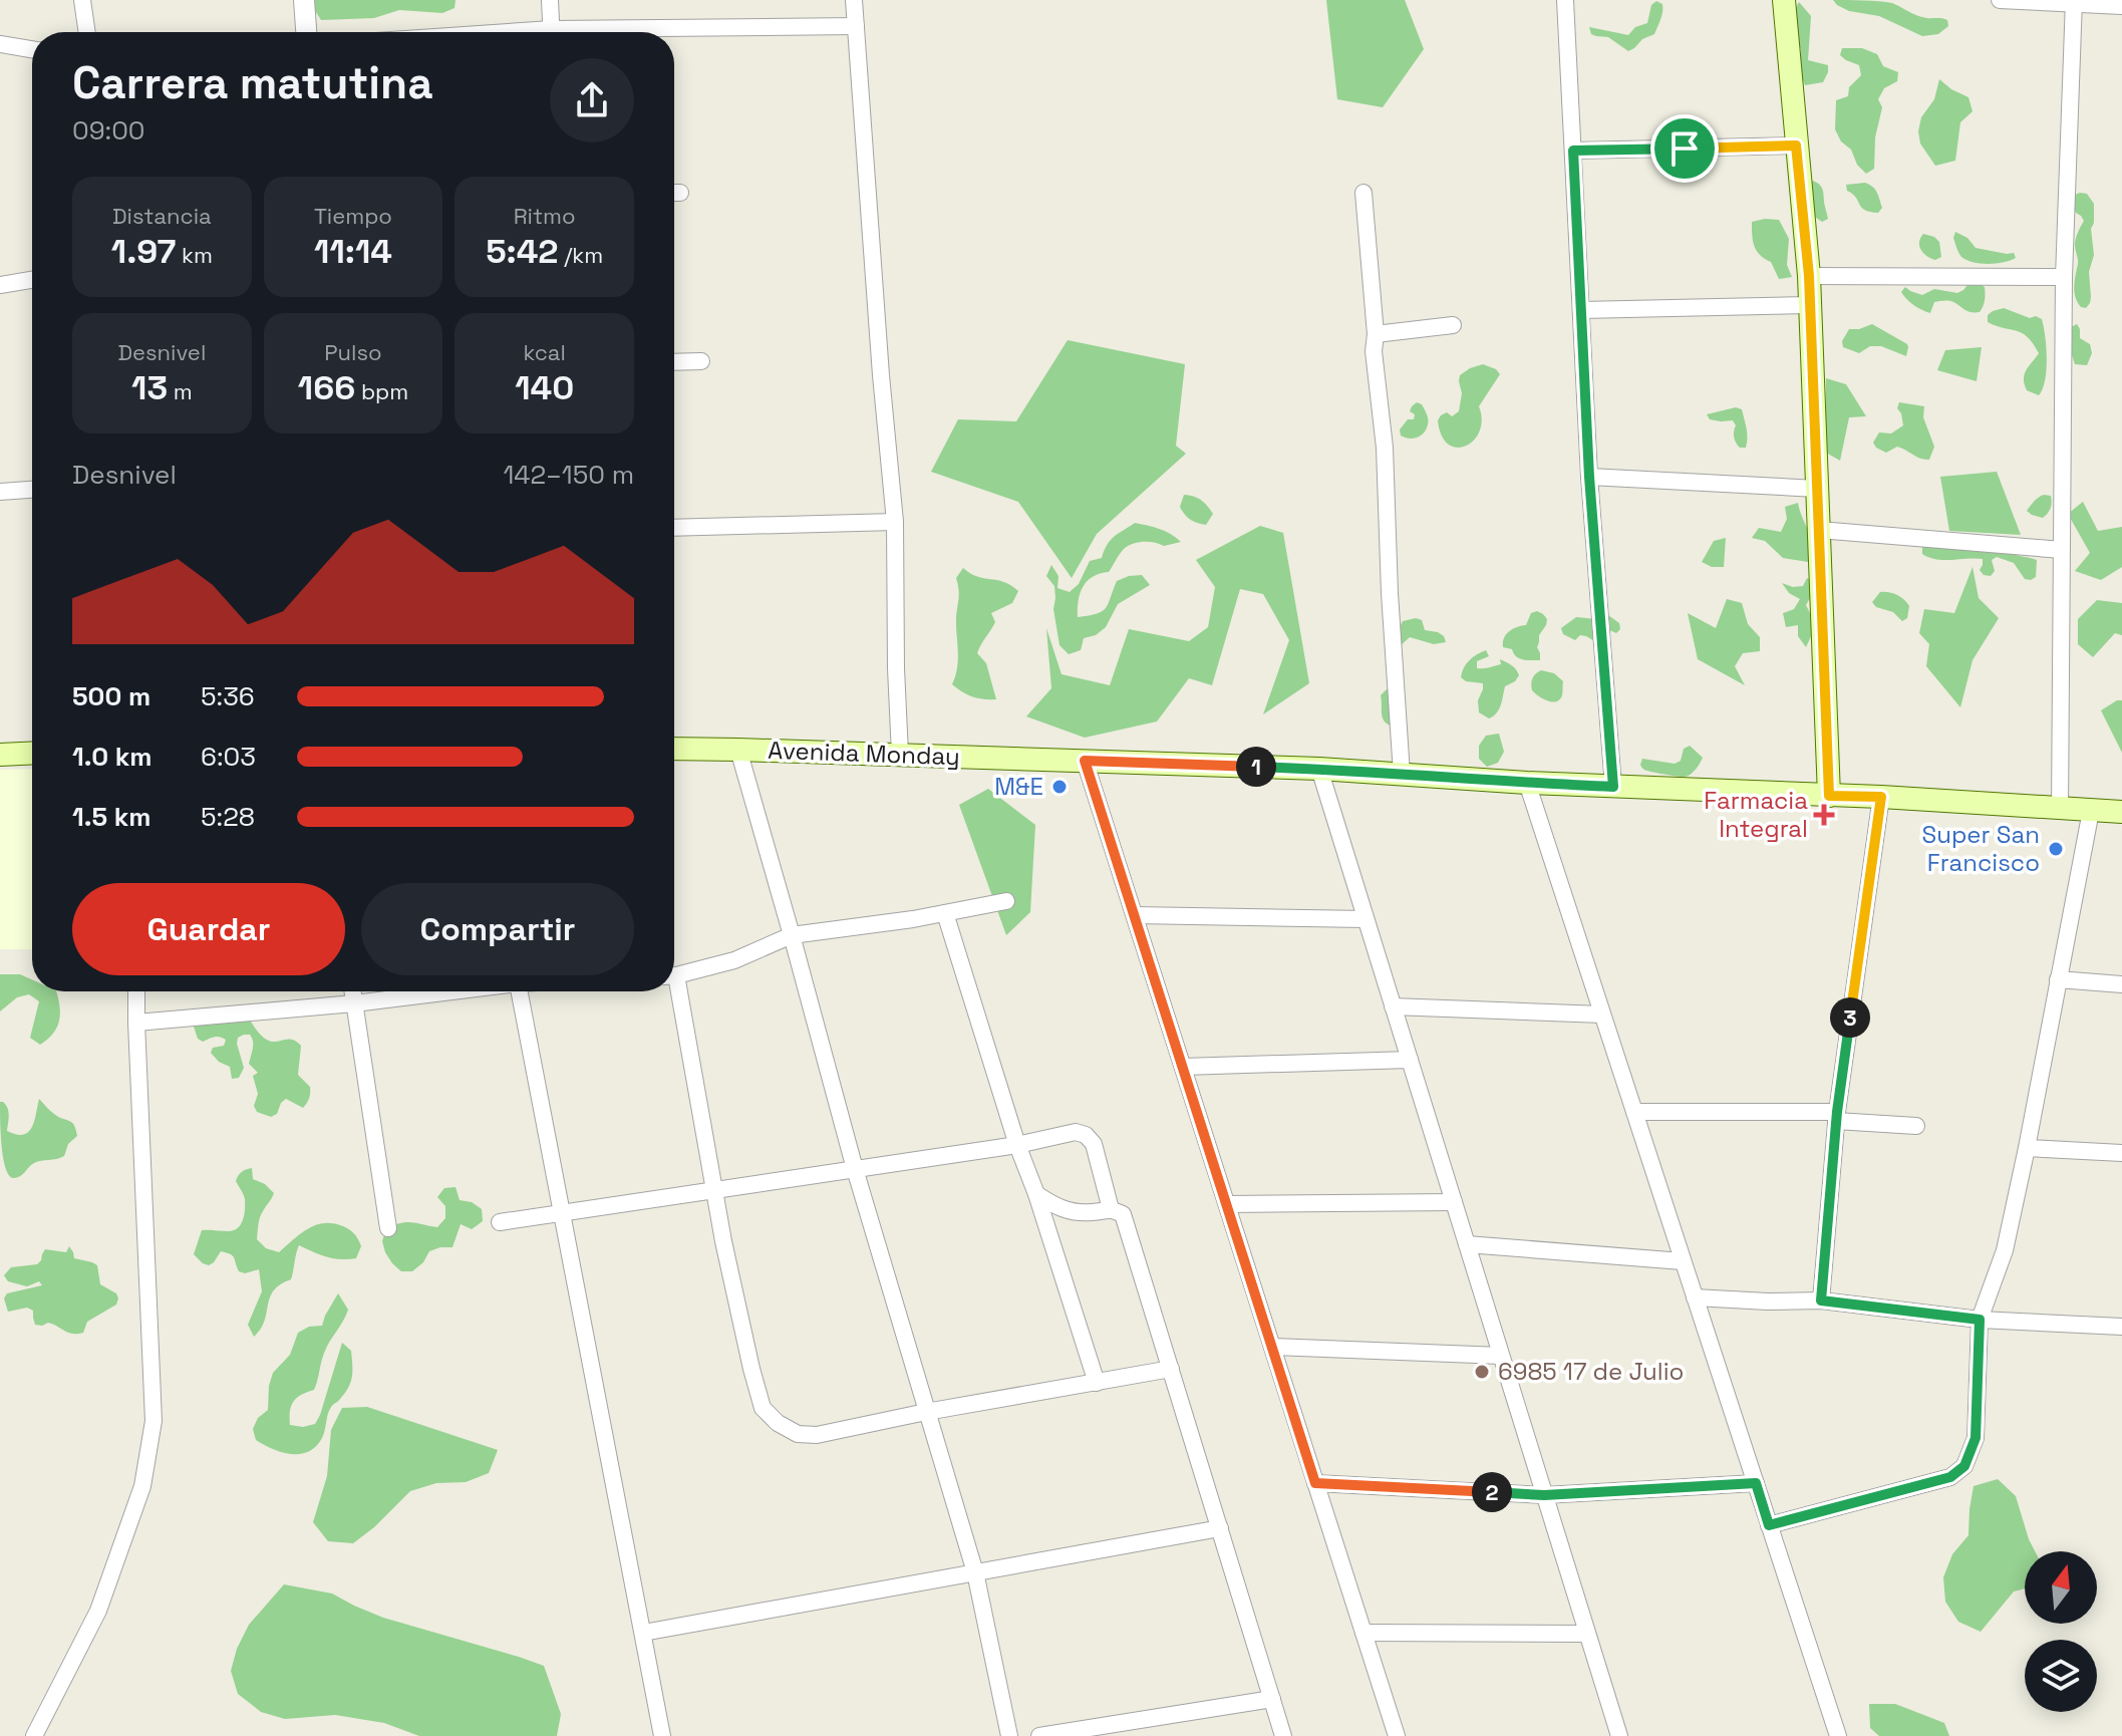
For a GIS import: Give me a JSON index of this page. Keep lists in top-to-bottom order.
{
  "streets": {
    "main road": ["Avenida Monday"]
  },
  "places": {
    "other": ["M&E", "Super San Francisco", "6985 17 de Julio"],
    "health": ["Farmacia Integral"]
  },
  "north": "top",
  "page": {
    "heading": ["Carrera matutina", "09:00"],
    "stats": [
      ["Distancia", "1.97 km"],
      ["Tiempo", "11:14"],
      ["Ritmo", "5:42 /km"],
      ["Desnivel", "13 m"],
      ["Pulso", "166 bpm"],
      ["kcal", "140"]
    ],
    "chart": ["Desnivel", "142–150 m"],
    "list": [
      {
        "name": "500 m",
        "note": "5:36"
      },
      {
        "name": "1.0 km",
        "note": "6:03"
      },
      {
        "name": "1.5 km",
        "note": "5:28"
      }
    ],
    "pins": ["1", "3", "2"],
    "buttons": ["Guardar", "Compartir"]
  }
}
